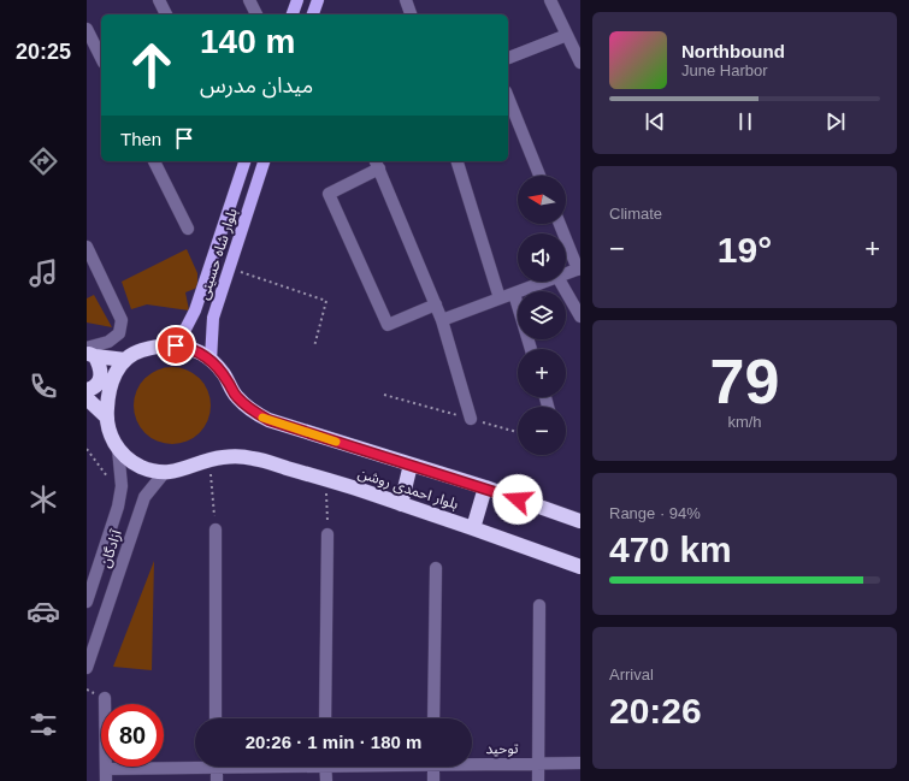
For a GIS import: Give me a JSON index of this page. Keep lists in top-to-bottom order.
{
  "streets": {
    "highway": ["بلوار احمدی روشن"],
    "main road": ["بلوار شاه حسینی"],
    "street": ["آزادگان", "توحید"]
  },
  "crossings": [
    ["بلوار شاه حسینی", "بلوار احمدی روشن"],
    ["بلوار احمدی روشن", "آزادگان"]
  ],
  "north": "left",
  "page": {
    "tabs": "20:25",
    "turn": ["140 m", "میدان مدرس"],
    "song": ["Northbound", "June Harbor"],
    "then": "Then",
    "tile": [
      "Climate",
      ["79", "km/h"],
      ["Range · 94%", "470 km"],
      ["Arrival", "20:26"]
    ],
    "map_buttons": ["+", "−"],
    "heat": ["−", "19°", "+"],
    "limit": "80",
    "trip": "20:26 · 1 min · 180 m"
  }
}
